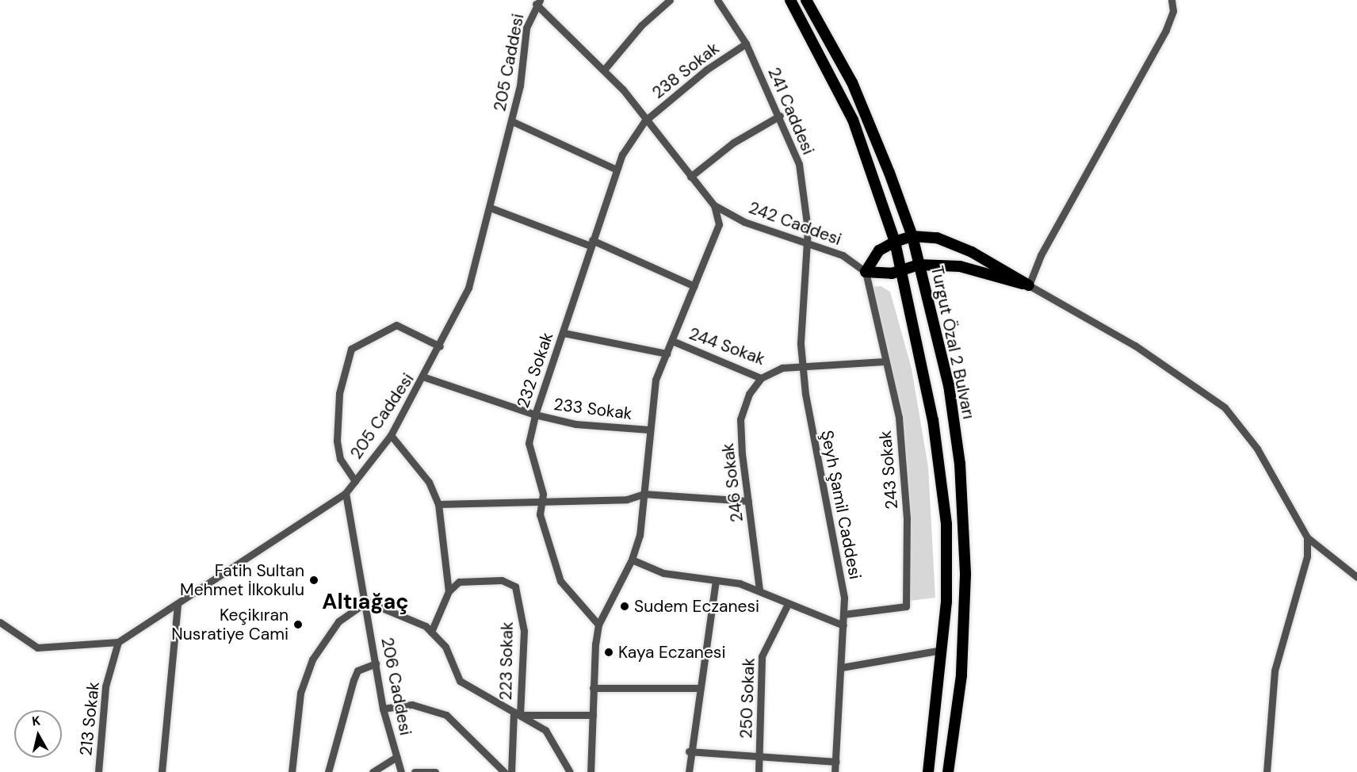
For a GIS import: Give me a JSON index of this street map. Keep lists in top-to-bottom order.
{
  "streets": {
    "highway": ["Turgut Özal 2 Bulvarı"],
    "street": [
      "205 Caddesi",
      "238 Sokak",
      "241 Caddesi",
      "242 Caddesi",
      "244 Sokak",
      "232 Sokak",
      "233 Sokak",
      "243 Sokak",
      "246 Sokak",
      "Şeyh Şamil Caddesi",
      "223 Sokak",
      "206 Caddesi",
      "250 Sokak",
      "213 Sokak"
    ]
  },
  "crossings": [
    ["205 Caddesi", "233 Sokak"],
    ["205 Caddesi", "206 Caddesi"],
    ["205 Caddesi", "213 Sokak"],
    ["238 Sokak", "241 Caddesi"],
    ["238 Sokak", "232 Sokak"],
    ["241 Caddesi", "242 Caddesi"],
    ["241 Caddesi", "Şeyh Şamil Caddesi"],
    ["242 Caddesi", "243 Sokak"],
    ["242 Caddesi", "Şeyh Şamil Caddesi"],
    ["244 Sokak", "243 Sokak"],
    ["244 Sokak", "246 Sokak"],
    ["244 Sokak", "Şeyh Şamil Caddesi"],
    ["232 Sokak", "233 Sokak"],
    ["243 Sokak", "Şeyh Şamil Caddesi"]
  ],
  "districts": ["Altıağaç"],
  "places": [
    "Fatih Sultan Mehmet İlkokulu",
    "Sudem Eczanesi",
    "Keçikıran Nusratiye Cami",
    "Kaya Eczanesi"
  ],
  "north": "top"
}
